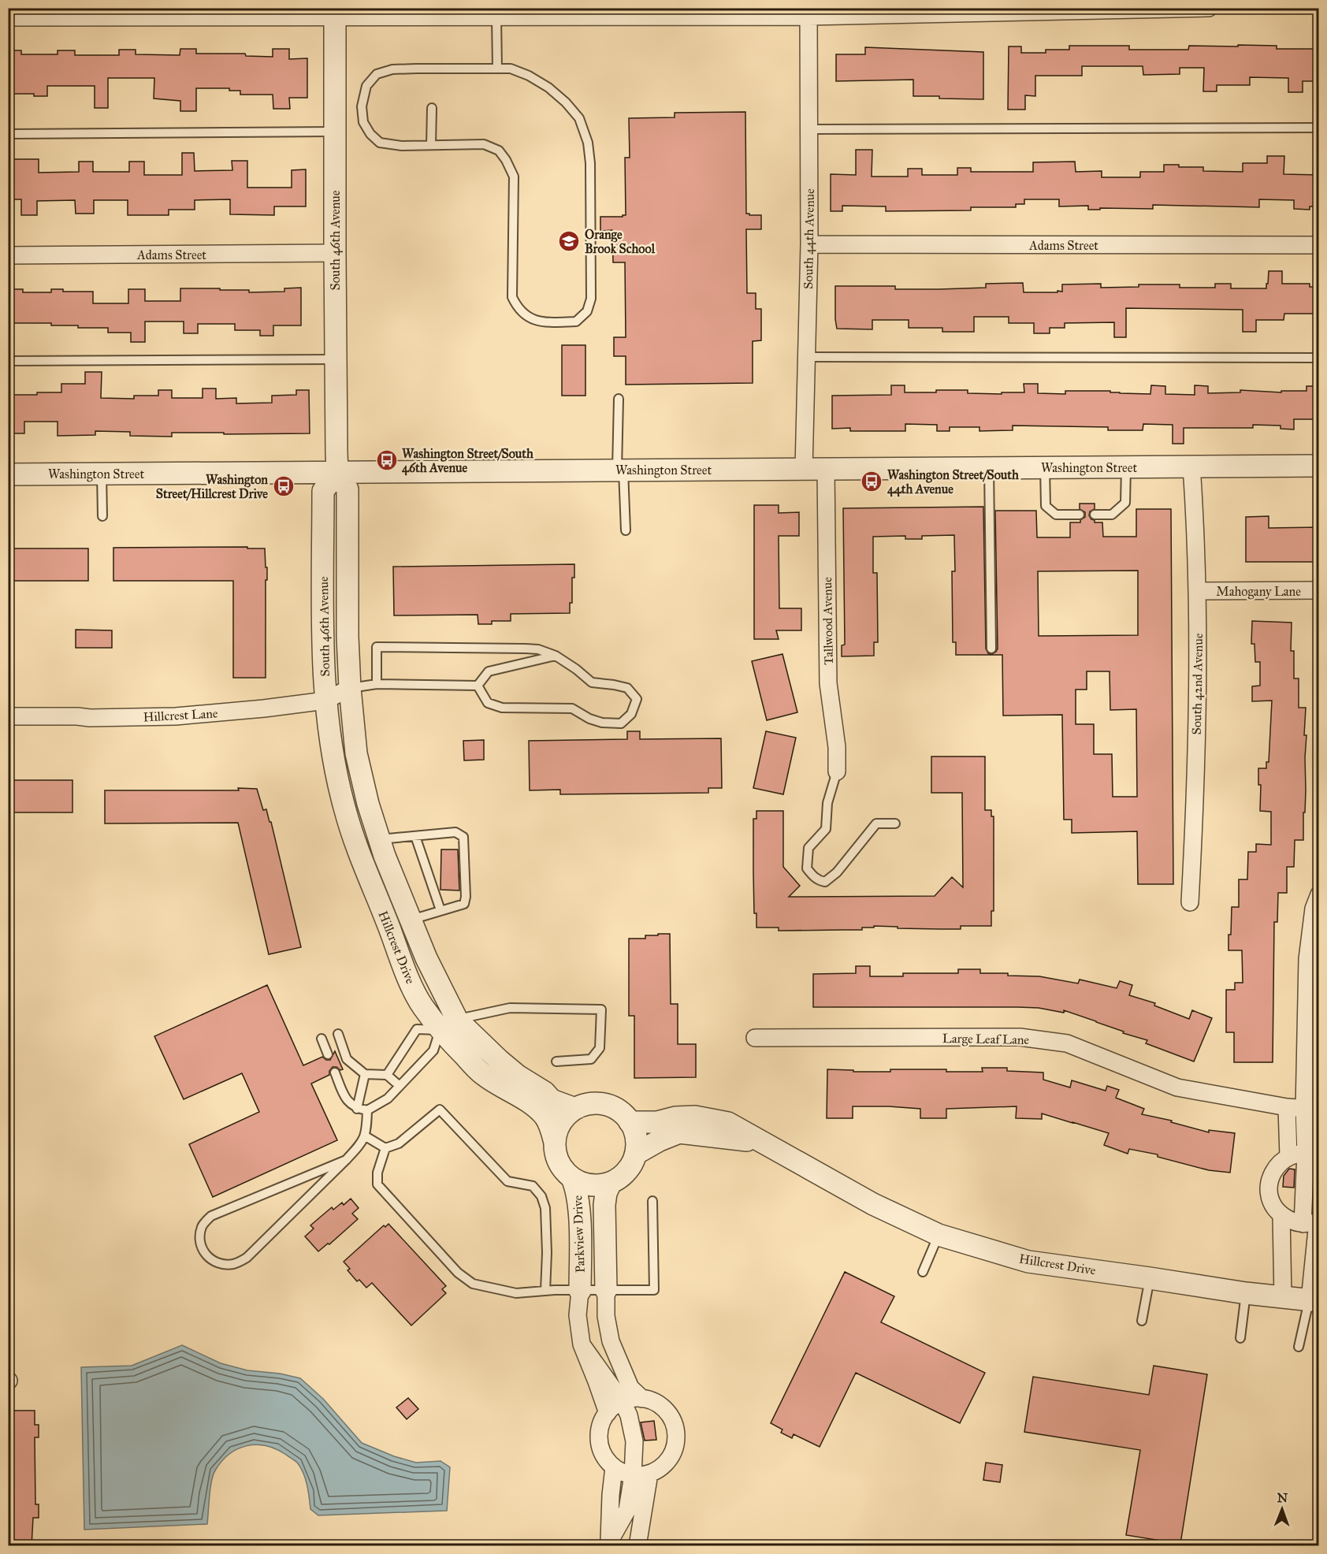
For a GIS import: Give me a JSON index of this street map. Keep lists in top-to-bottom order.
{
  "streets": {
    "street": [
      "South 44th Avenue",
      "South 46th Avenue",
      "Adams Street",
      "Washington Street",
      "Mahogany Lane",
      "Tallwood Avenue",
      "South 42nd Avenue",
      "Hillcrest Lane",
      "Hillcrest Drive",
      "Large Leaf Lane",
      "Parkview Drive"
    ]
  },
  "crossings": [
    ["South 44th Avenue", "Adams Street"],
    ["South 44th Avenue", "Washington Street"],
    ["South 46th Avenue", "Adams Street"],
    ["South 46th Avenue", "Washington Street"],
    ["South 46th Avenue", "Hillcrest Lane"],
    ["South 46th Avenue", "Hillcrest Drive"],
    ["Washington Street", "Tallwood Avenue"],
    ["Washington Street", "South 42nd Avenue"],
    ["Mahogany Lane", "South 42nd Avenue"],
    ["Hillcrest Lane", "Hillcrest Drive"],
    ["Hillcrest Drive", "Parkview Drive"]
  ],
  "places": {
    "school or university": ["Orange Brook School"],
    "bus stop": ["Washington Street/South 46th Avenue", "Washington Street/South 44th Avenue", "Washington Street/Hillcrest Drive"]
  },
  "north": "top"
}
